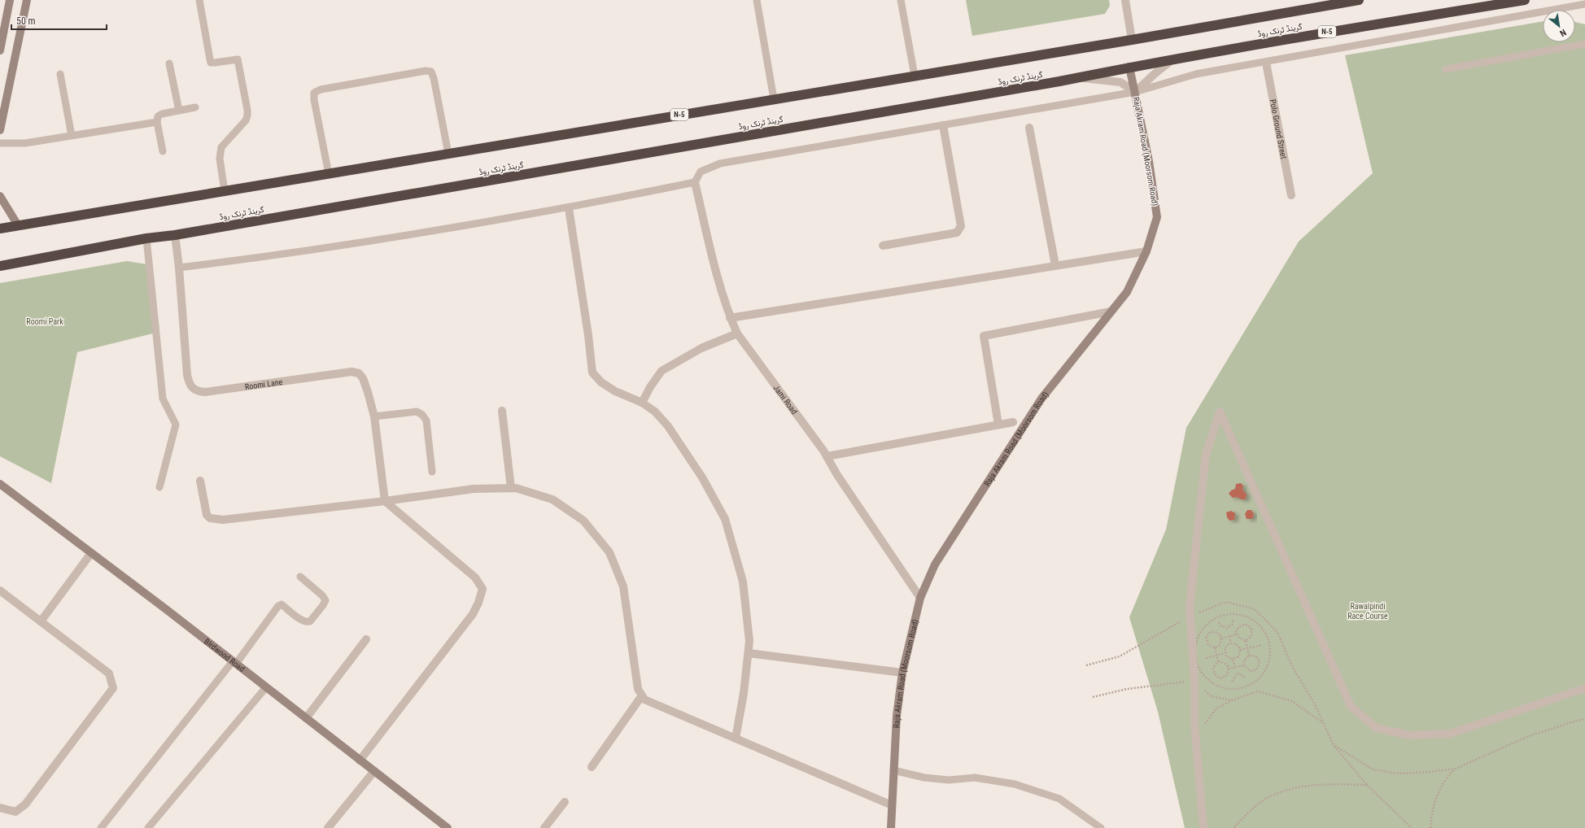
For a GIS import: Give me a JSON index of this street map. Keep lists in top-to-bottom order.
{
  "streets": {
    "highway": ["گرینڈ ٹرنک روڈ", "N-5"],
    "street": [
      "Polo Ground Street",
      "Raja Akram Road (Moorsom Road)",
      "Roomi Lane",
      "Jami Road",
      "BIrdwood Road"
    ]
  },
  "crossings": [
    ["گرینڈ ٹرنک روڈ", "Raja Akram Road (Moorsom Road)"],
    ["گرینڈ ٹرنک روڈ", "Roomi Lane"],
    ["Raja Akram Road (Moorsom Road)", "Jami Road"]
  ],
  "parks": ["Roomi Park", "Rawalpindi Race Course"],
  "scale_bar": "50 m",
  "north": "bottom right"
}
